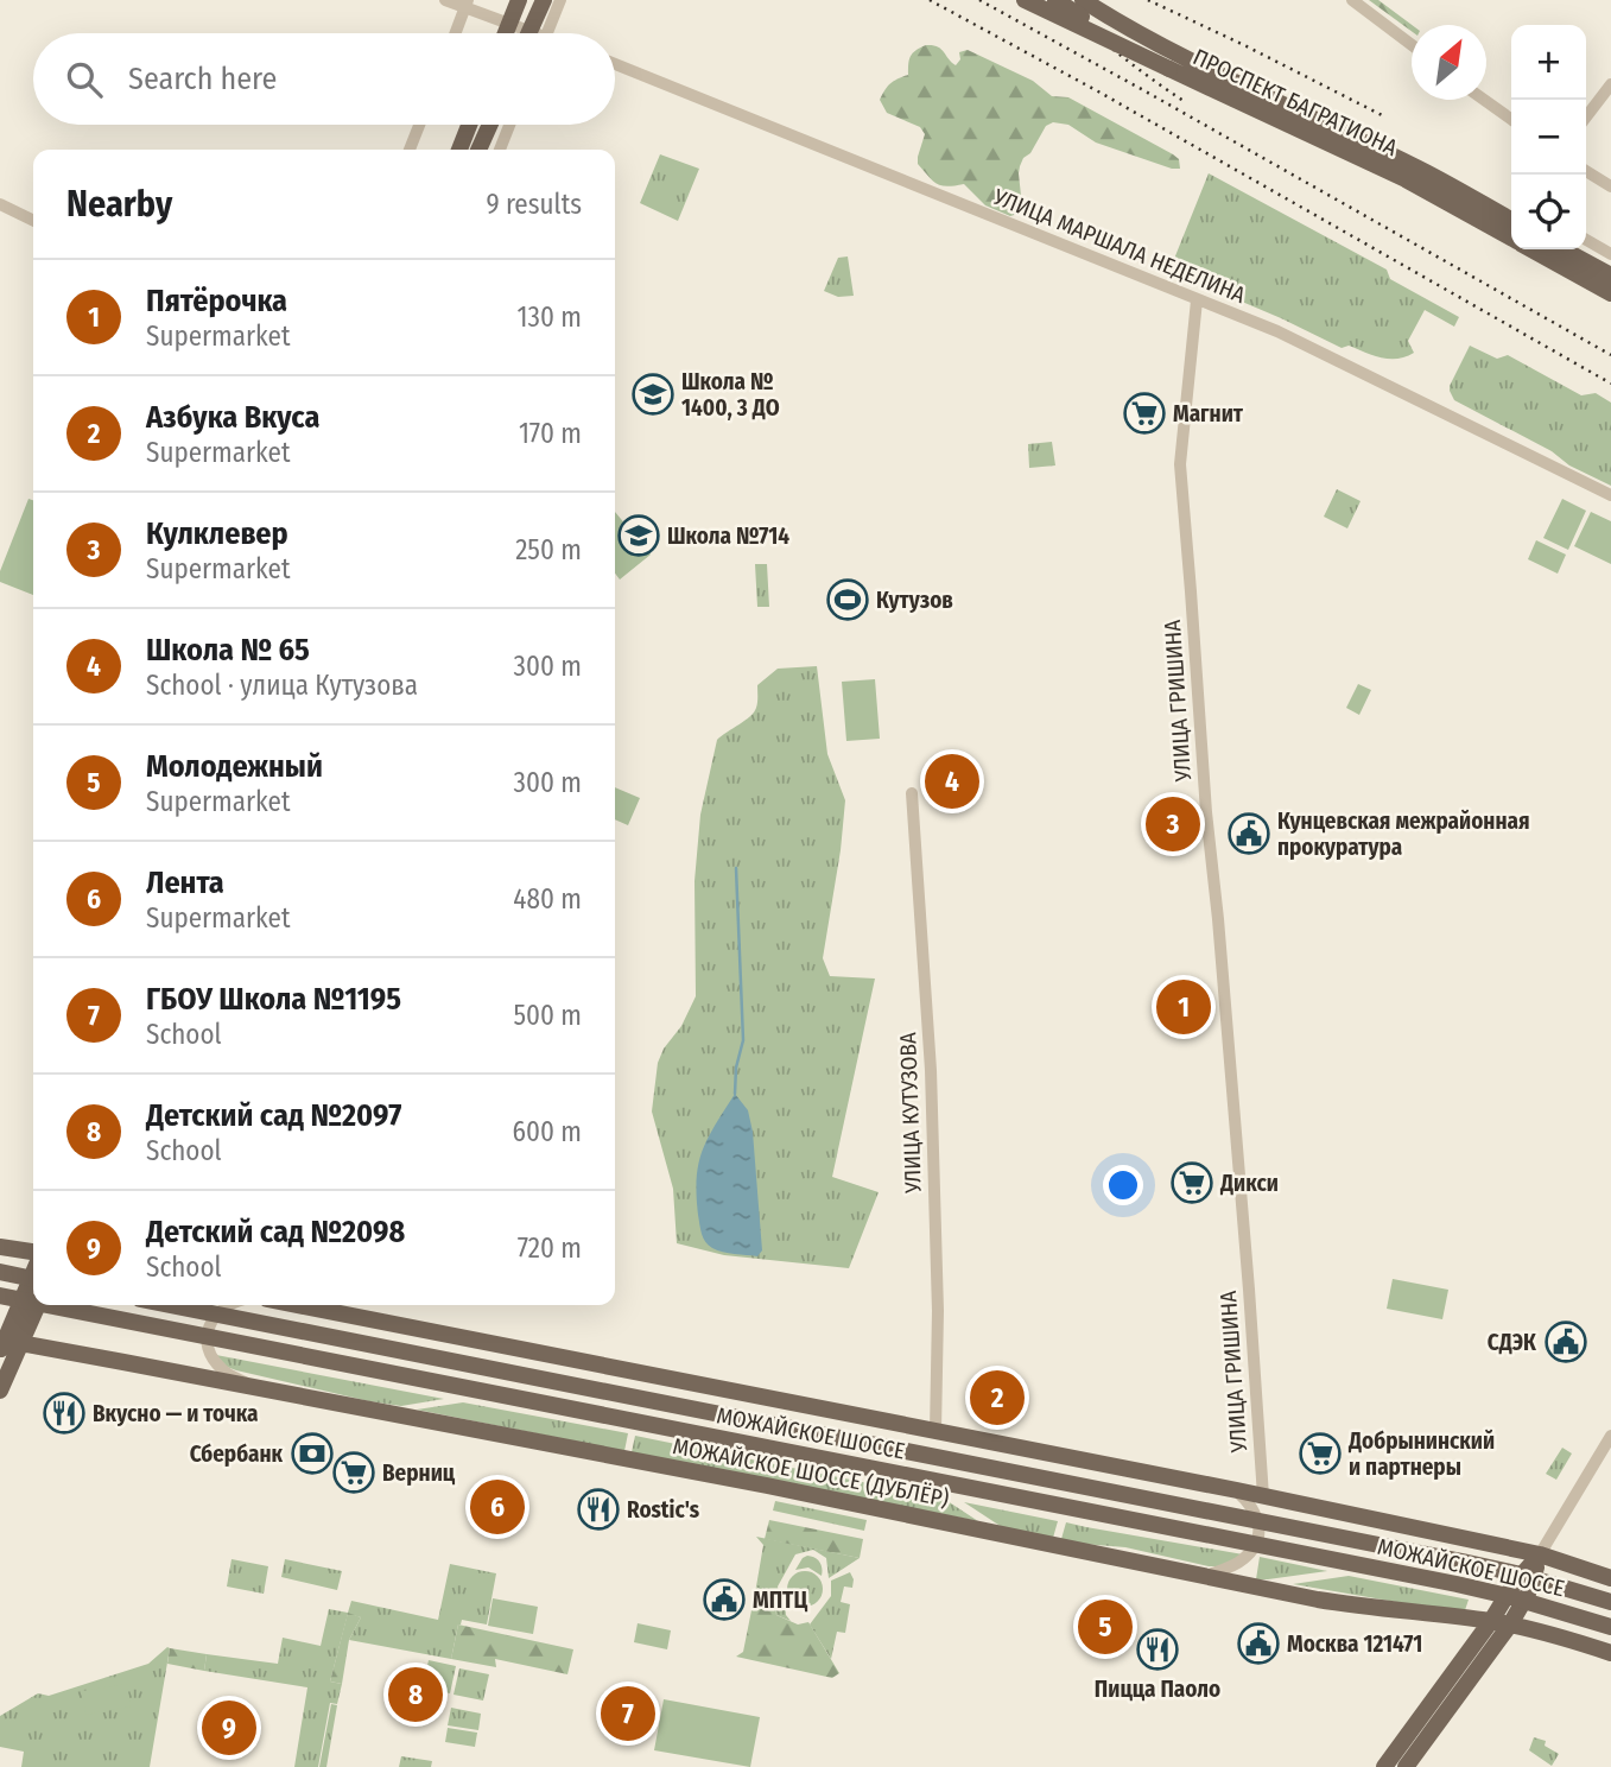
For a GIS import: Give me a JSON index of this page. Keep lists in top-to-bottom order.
{
  "streets": {
    "main road": ["ПРОСПЕКТ БАГРАТИОНА", "МОЖАЙСКОЕ ШОССЕ", "МОЖАЙСКОЕ ШОССЕ (ДУБЛЁР)"],
    "street": ["УЛИЦА МАРШАЛА НЕДЕЛИНА", "УЛИЦА ГРИШИНА", "УЛИЦА КУТУЗОВА"]
  },
  "crossings": [
    ["УЛИЦА МАРШАЛА НЕДЕЛИНА", "УЛИЦА ГРИШИНА"]
  ],
  "places": {
    "school or university": ["Школа № 1400, 3 ДО", "Школа №714"],
    "supermarket": [
      "Магнит",
      "Дикси",
      "Добрынинский и партнеры",
      "Верниц"
    ],
    "sports": ["Кутузов"],
    "public building": [
      "Кунцевская межрайонная прокуратура",
      "СДЭК",
      "МПТЦ",
      "Москва 121471"
    ],
    "restaurant": ["Вкусно — и точка", "Rostic's", "Пицца Паоло"],
    "bank": ["Сбербанк"]
  },
  "north": "top right",
  "page": {
    "map_buttons": ["+", "−"],
    "search": "Search here",
    "heading": ["Nearby", "9 results"],
    "list": [
      {
        "mark": "1",
        "name": "Пятёрочка",
        "note": "Supermarket",
        "value": "130 m"
      },
      {
        "mark": "2",
        "name": "Азбука Вкуса",
        "note": "Supermarket",
        "value": "170 m"
      },
      {
        "mark": "3",
        "name": "Кулклевер",
        "note": "Supermarket",
        "value": "250 m"
      },
      {
        "mark": "4",
        "name": "Школа № 65",
        "note": "School · улица Кутузова",
        "value": "300 m"
      },
      {
        "mark": "5",
        "name": "Молодежный",
        "note": "Supermarket",
        "value": "300 m"
      },
      {
        "mark": "6",
        "name": "Лента",
        "note": "Supermarket",
        "value": "480 m"
      },
      {
        "mark": "7",
        "name": "ГБОУ Школа №1195",
        "note": "School",
        "value": "500 m"
      },
      {
        "mark": "8",
        "name": "Детский сад №2097",
        "note": "School",
        "value": "600 m"
      },
      {
        "mark": "9",
        "name": "Детский сад №2098",
        "note": "School",
        "value": "720 m"
      }
    ],
    "pins": [
      "4",
      "3",
      "1",
      "2",
      "6",
      "5",
      "8",
      "7",
      "9"
    ]
  }
}
